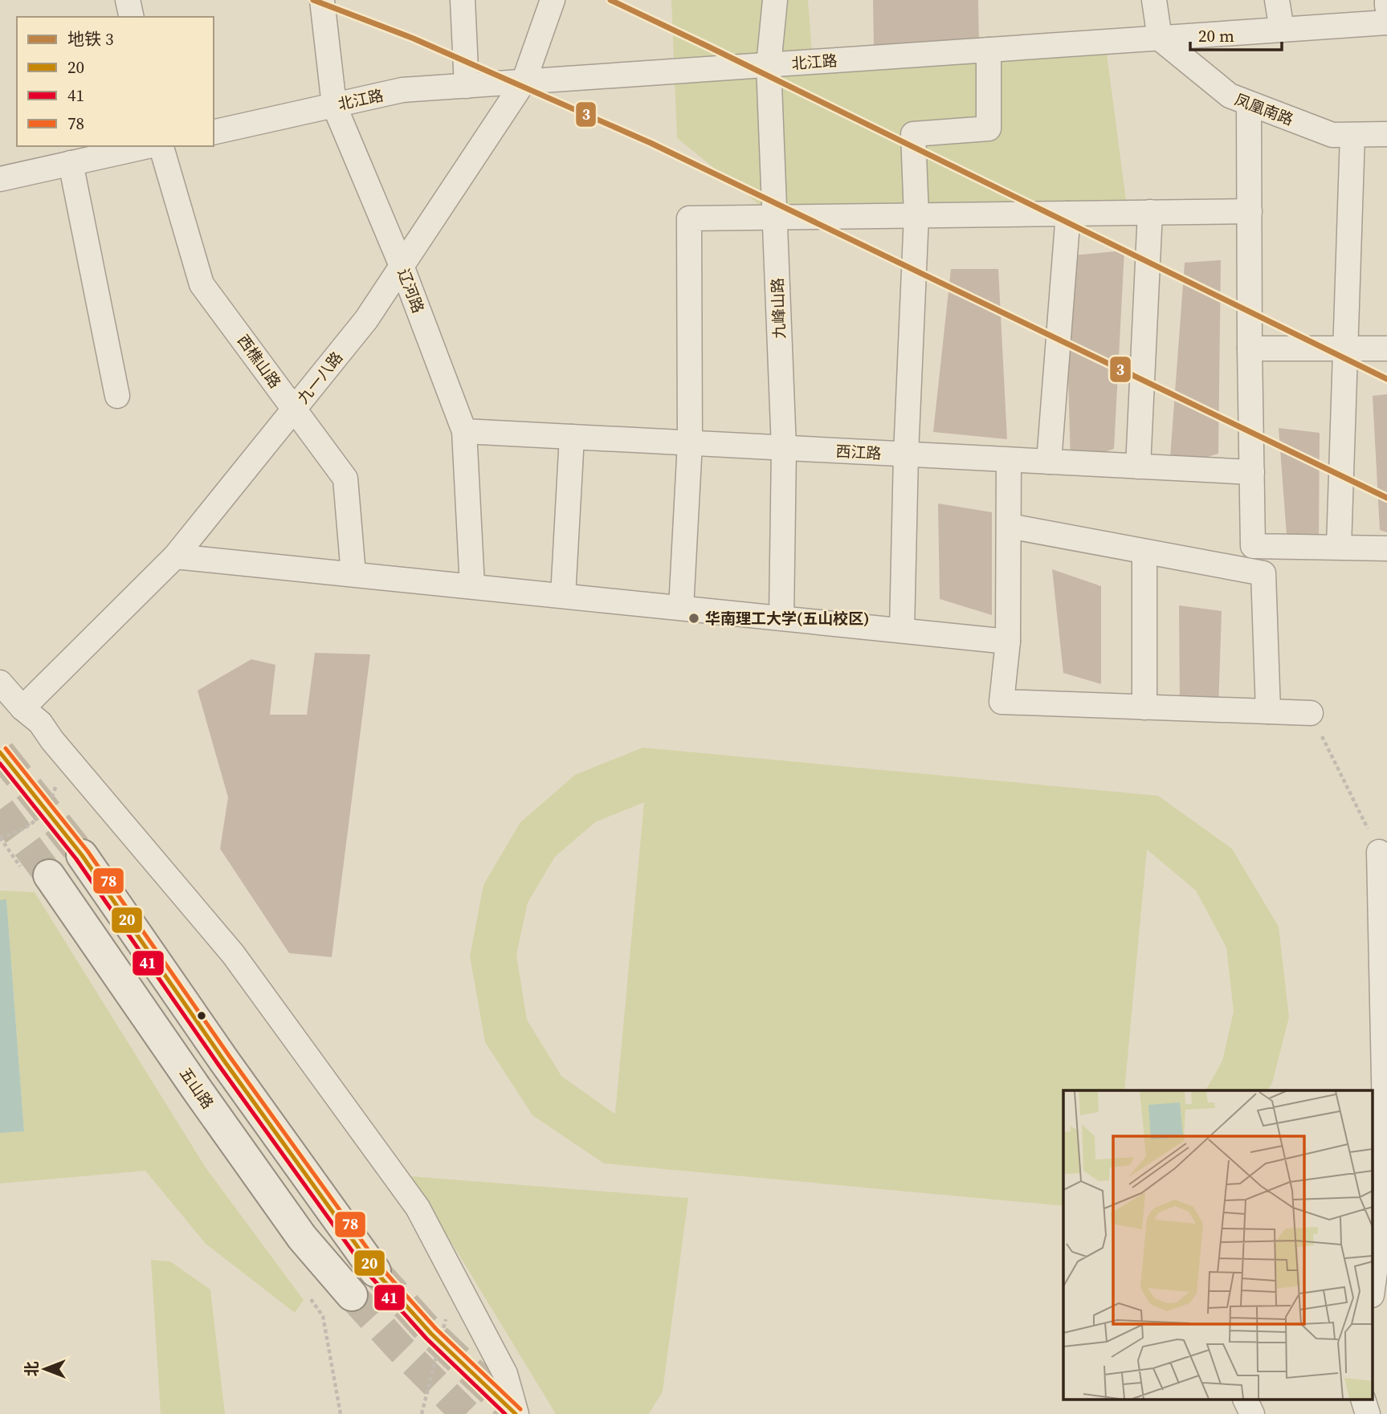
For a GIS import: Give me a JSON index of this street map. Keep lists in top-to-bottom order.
{
  "streets": {
    "main road": ["五山路"],
    "street": [
      "北江路",
      "凤凰南路",
      "辽河路",
      "九峰山路",
      "西樵山路",
      "九一八路",
      "西江路"
    ]
  },
  "crossings": [
    ["北江路", "凤凰南路"],
    ["北江路", "辽河路"],
    ["北江路", "九峰山路"],
    ["北江路", "九一八路"],
    ["辽河路", "九一八路"],
    ["辽河路", "西江路"],
    ["九峰山路", "西江路"],
    ["西樵山路", "九一八路"]
  ],
  "places": ["华南理工大学(五山校区)"],
  "lines": [
    "metro line 3",
    "transit line 78",
    "transit line 20",
    "transit line 41"
  ],
  "legend": [
    "地铁 3",
    "20",
    "41",
    "78"
  ],
  "scale_bar": "20 m",
  "north": "left"
}
